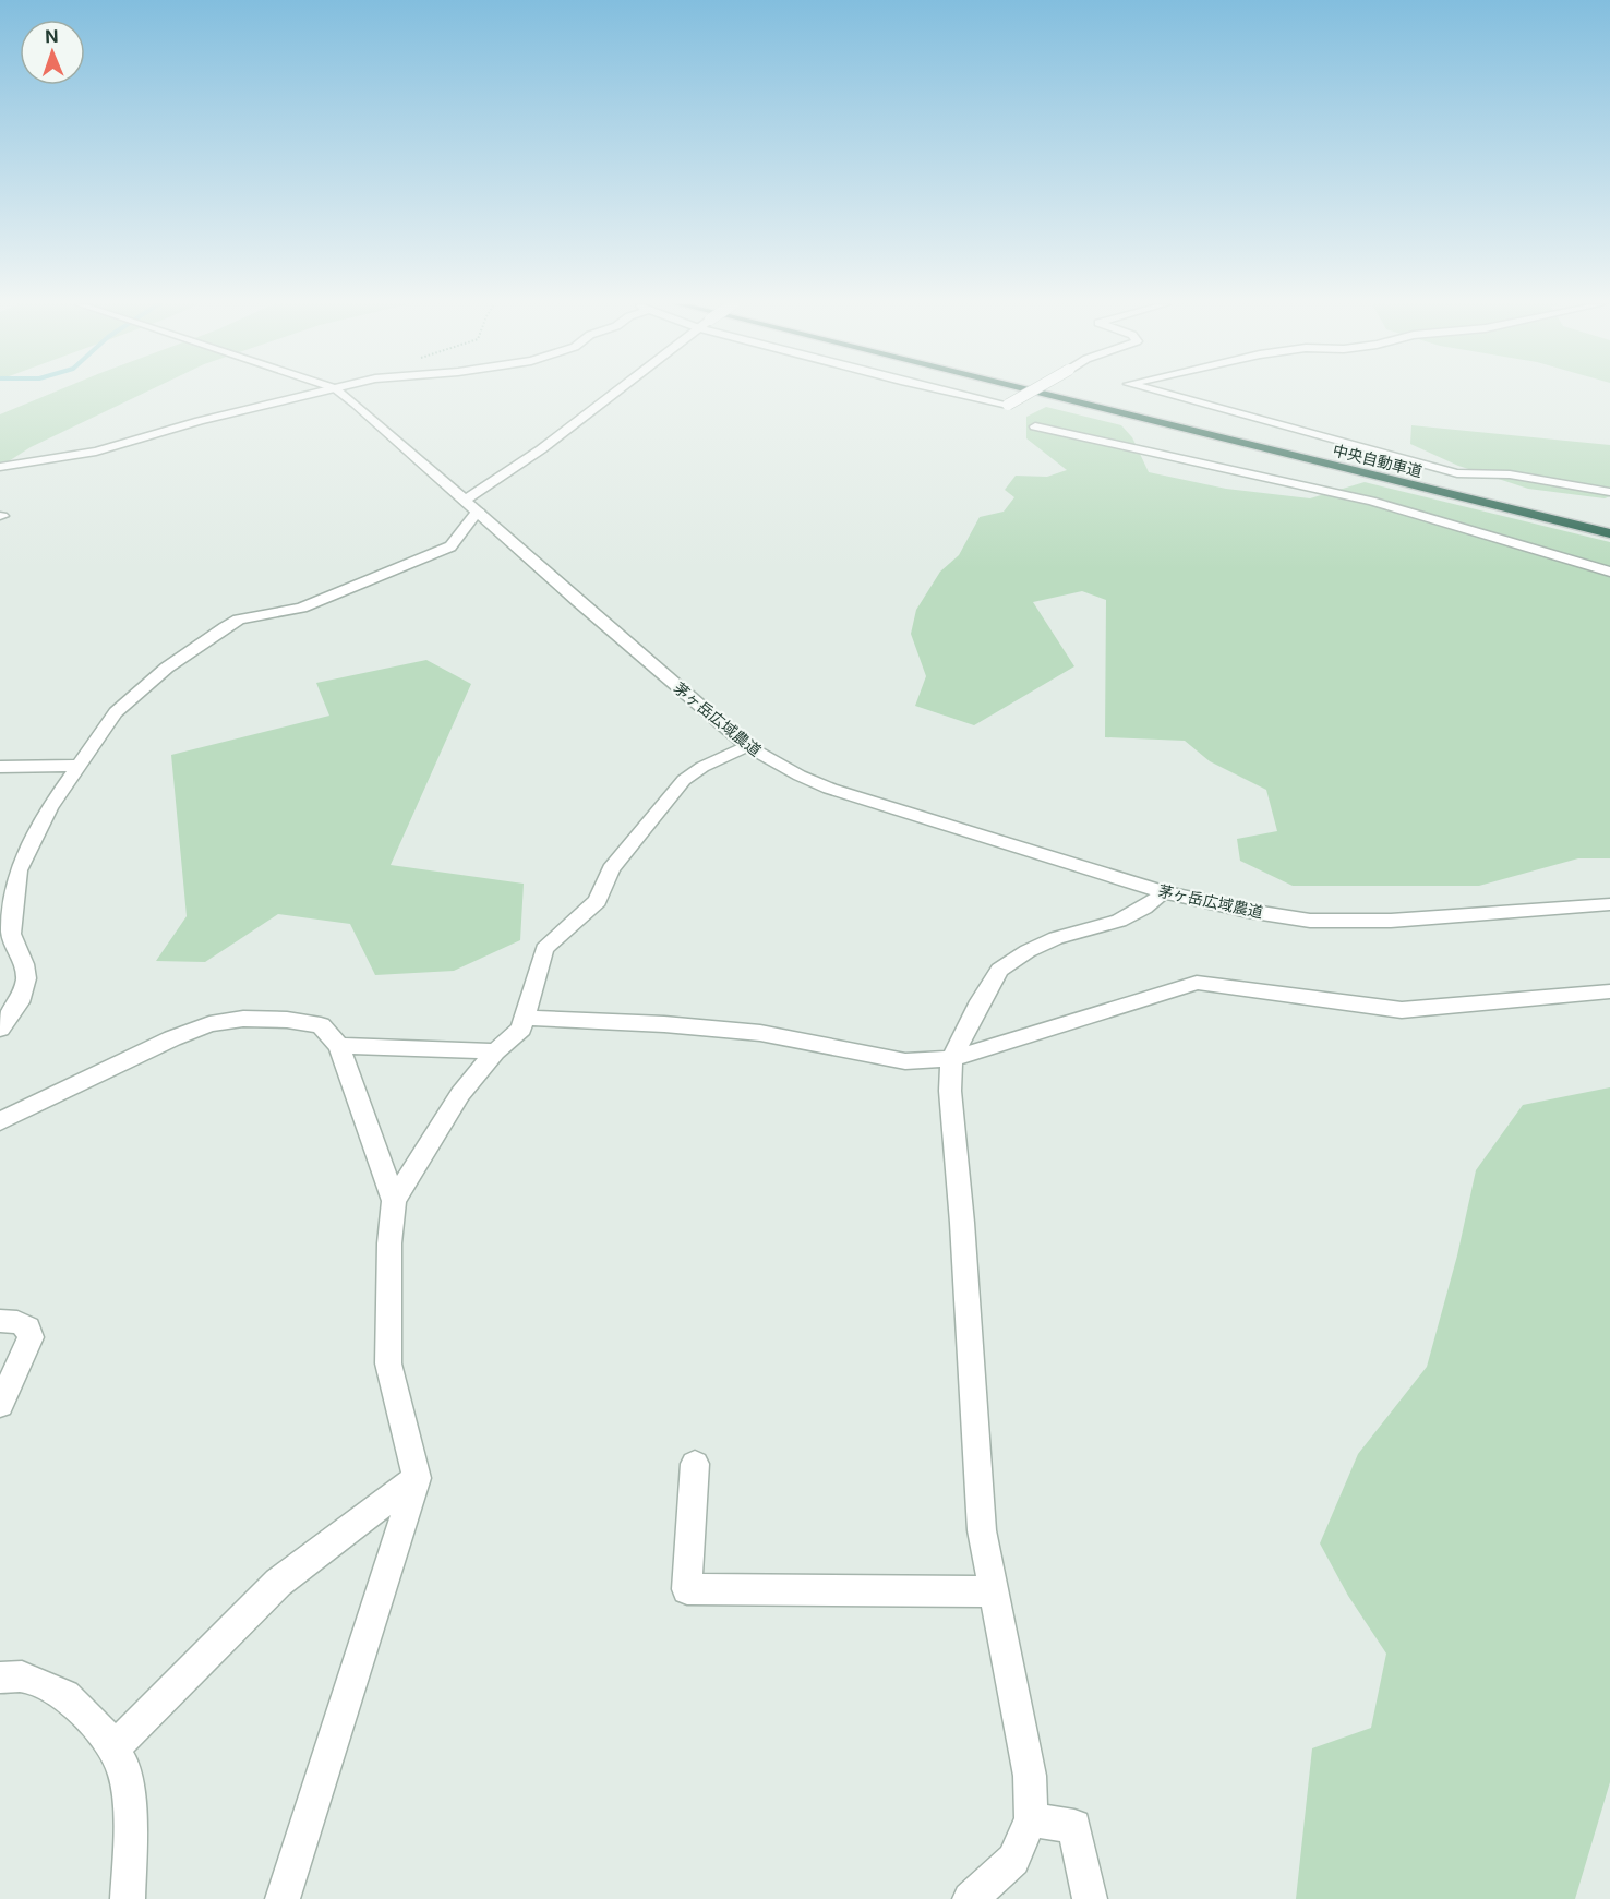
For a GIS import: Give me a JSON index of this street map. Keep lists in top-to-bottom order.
{
  "streets": {
    "highway": ["中央自動車道"],
    "street": ["茅ヶ岳広域農道"]
  },
  "north": "top"
}
